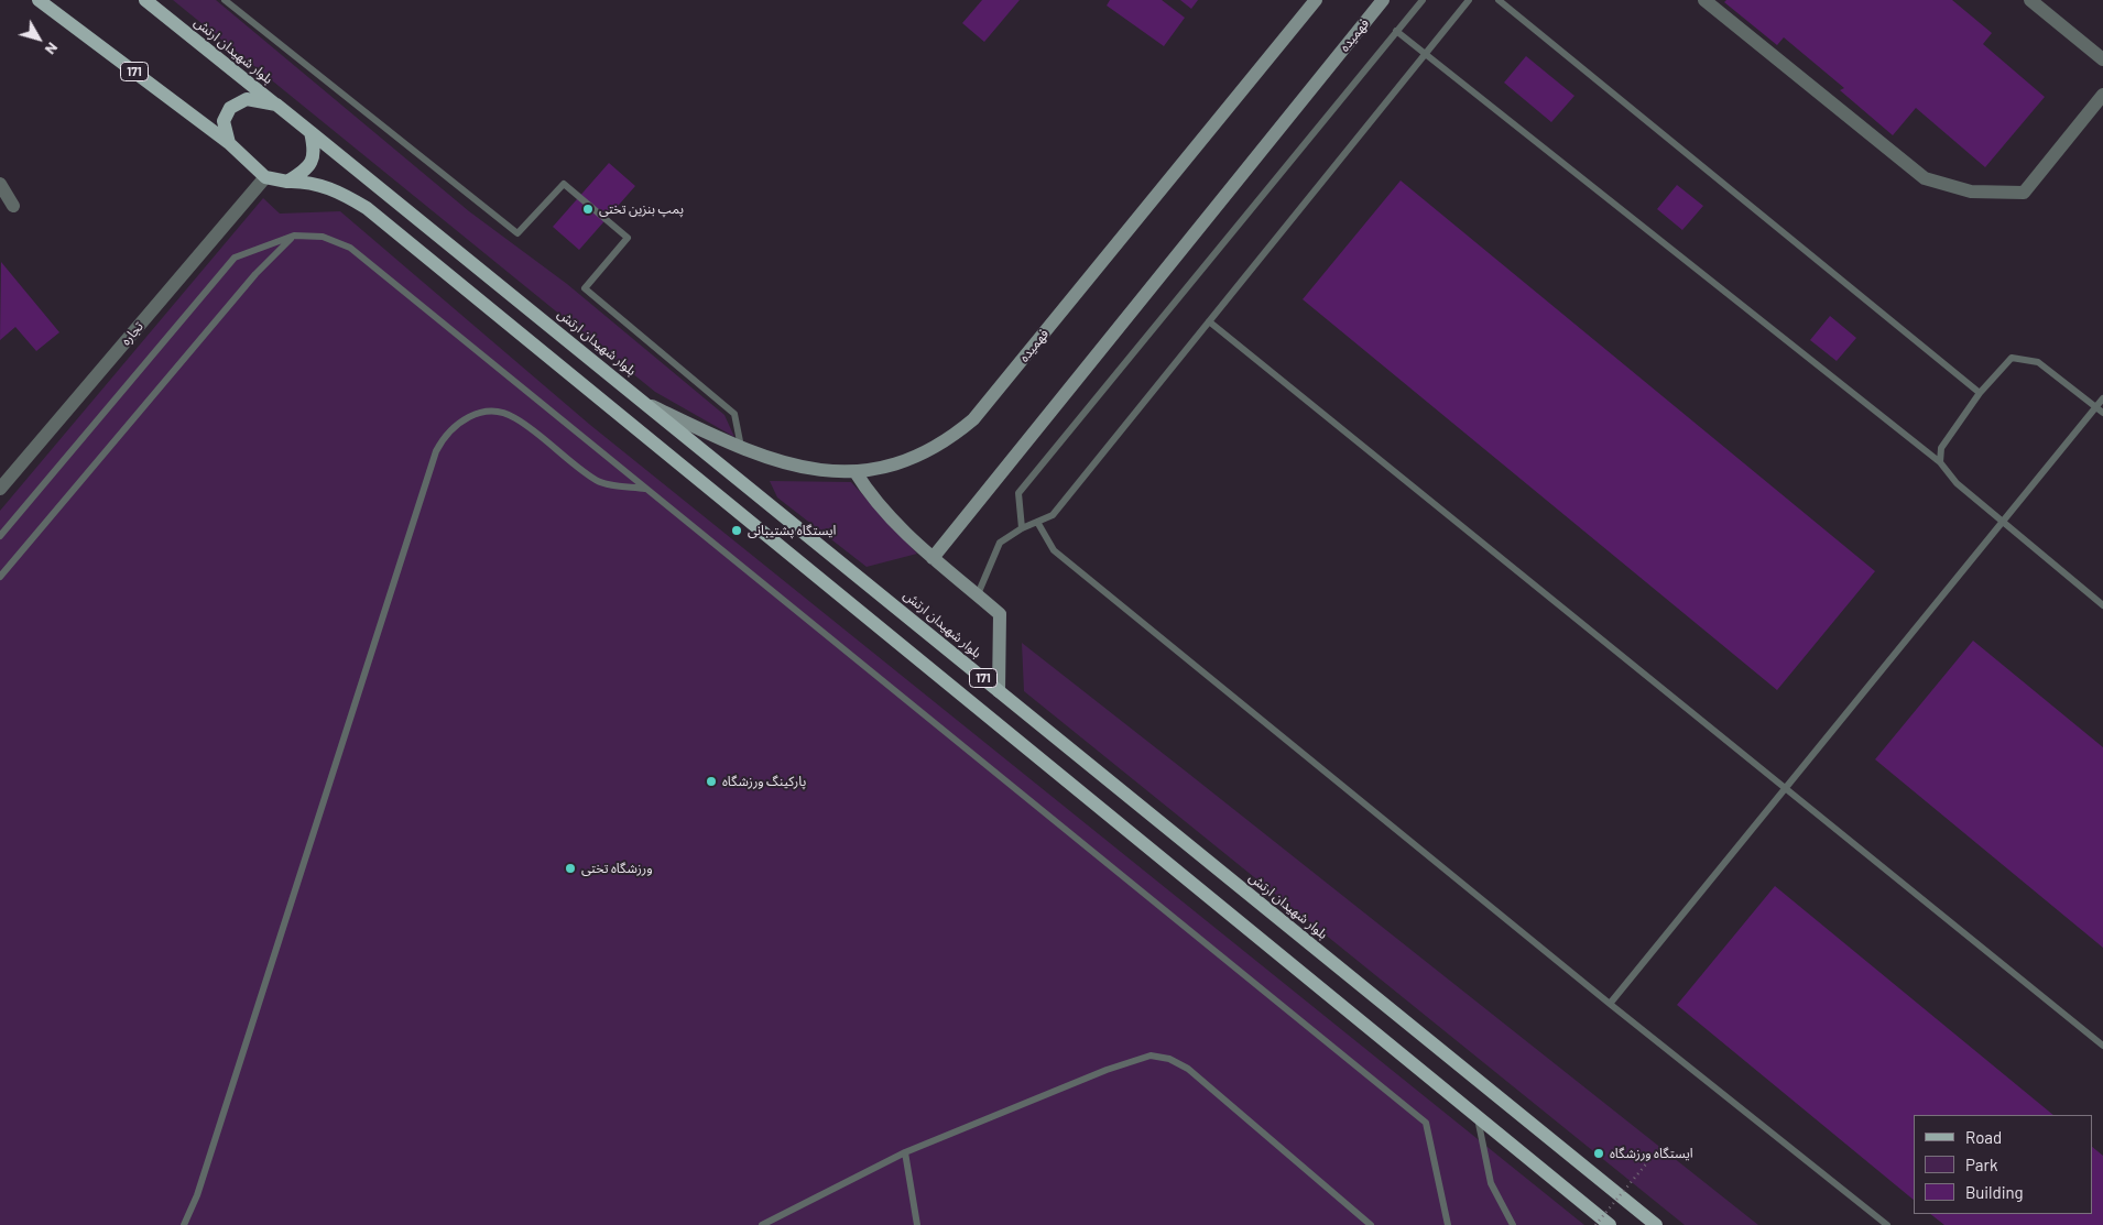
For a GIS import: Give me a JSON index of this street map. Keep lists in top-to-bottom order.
{
  "streets": {
    "main road": ["فهمیده", "بلوار شهیدان ارتش", "171"],
    "street": ["تجاره"]
  },
  "crossings": [
    ["فهمیده", "بلوار شهیدان ارتش"],
    ["بلوار شهیدان ارتش", "171"],
    ["بلوار شهیدان ارتش", "تجاره"],
    ["171", "تجاره"]
  ],
  "places": [
    "پمپ بنزین تختی",
    "ایستگاه پشتیبانی",
    "پارکینگ ورزشگاه",
    "ورزشگاه تختی",
    "ایستگاه ورزشگاه"
  ],
  "legend": ["Road", "Park", "Building"],
  "north": "bottom right"
}
